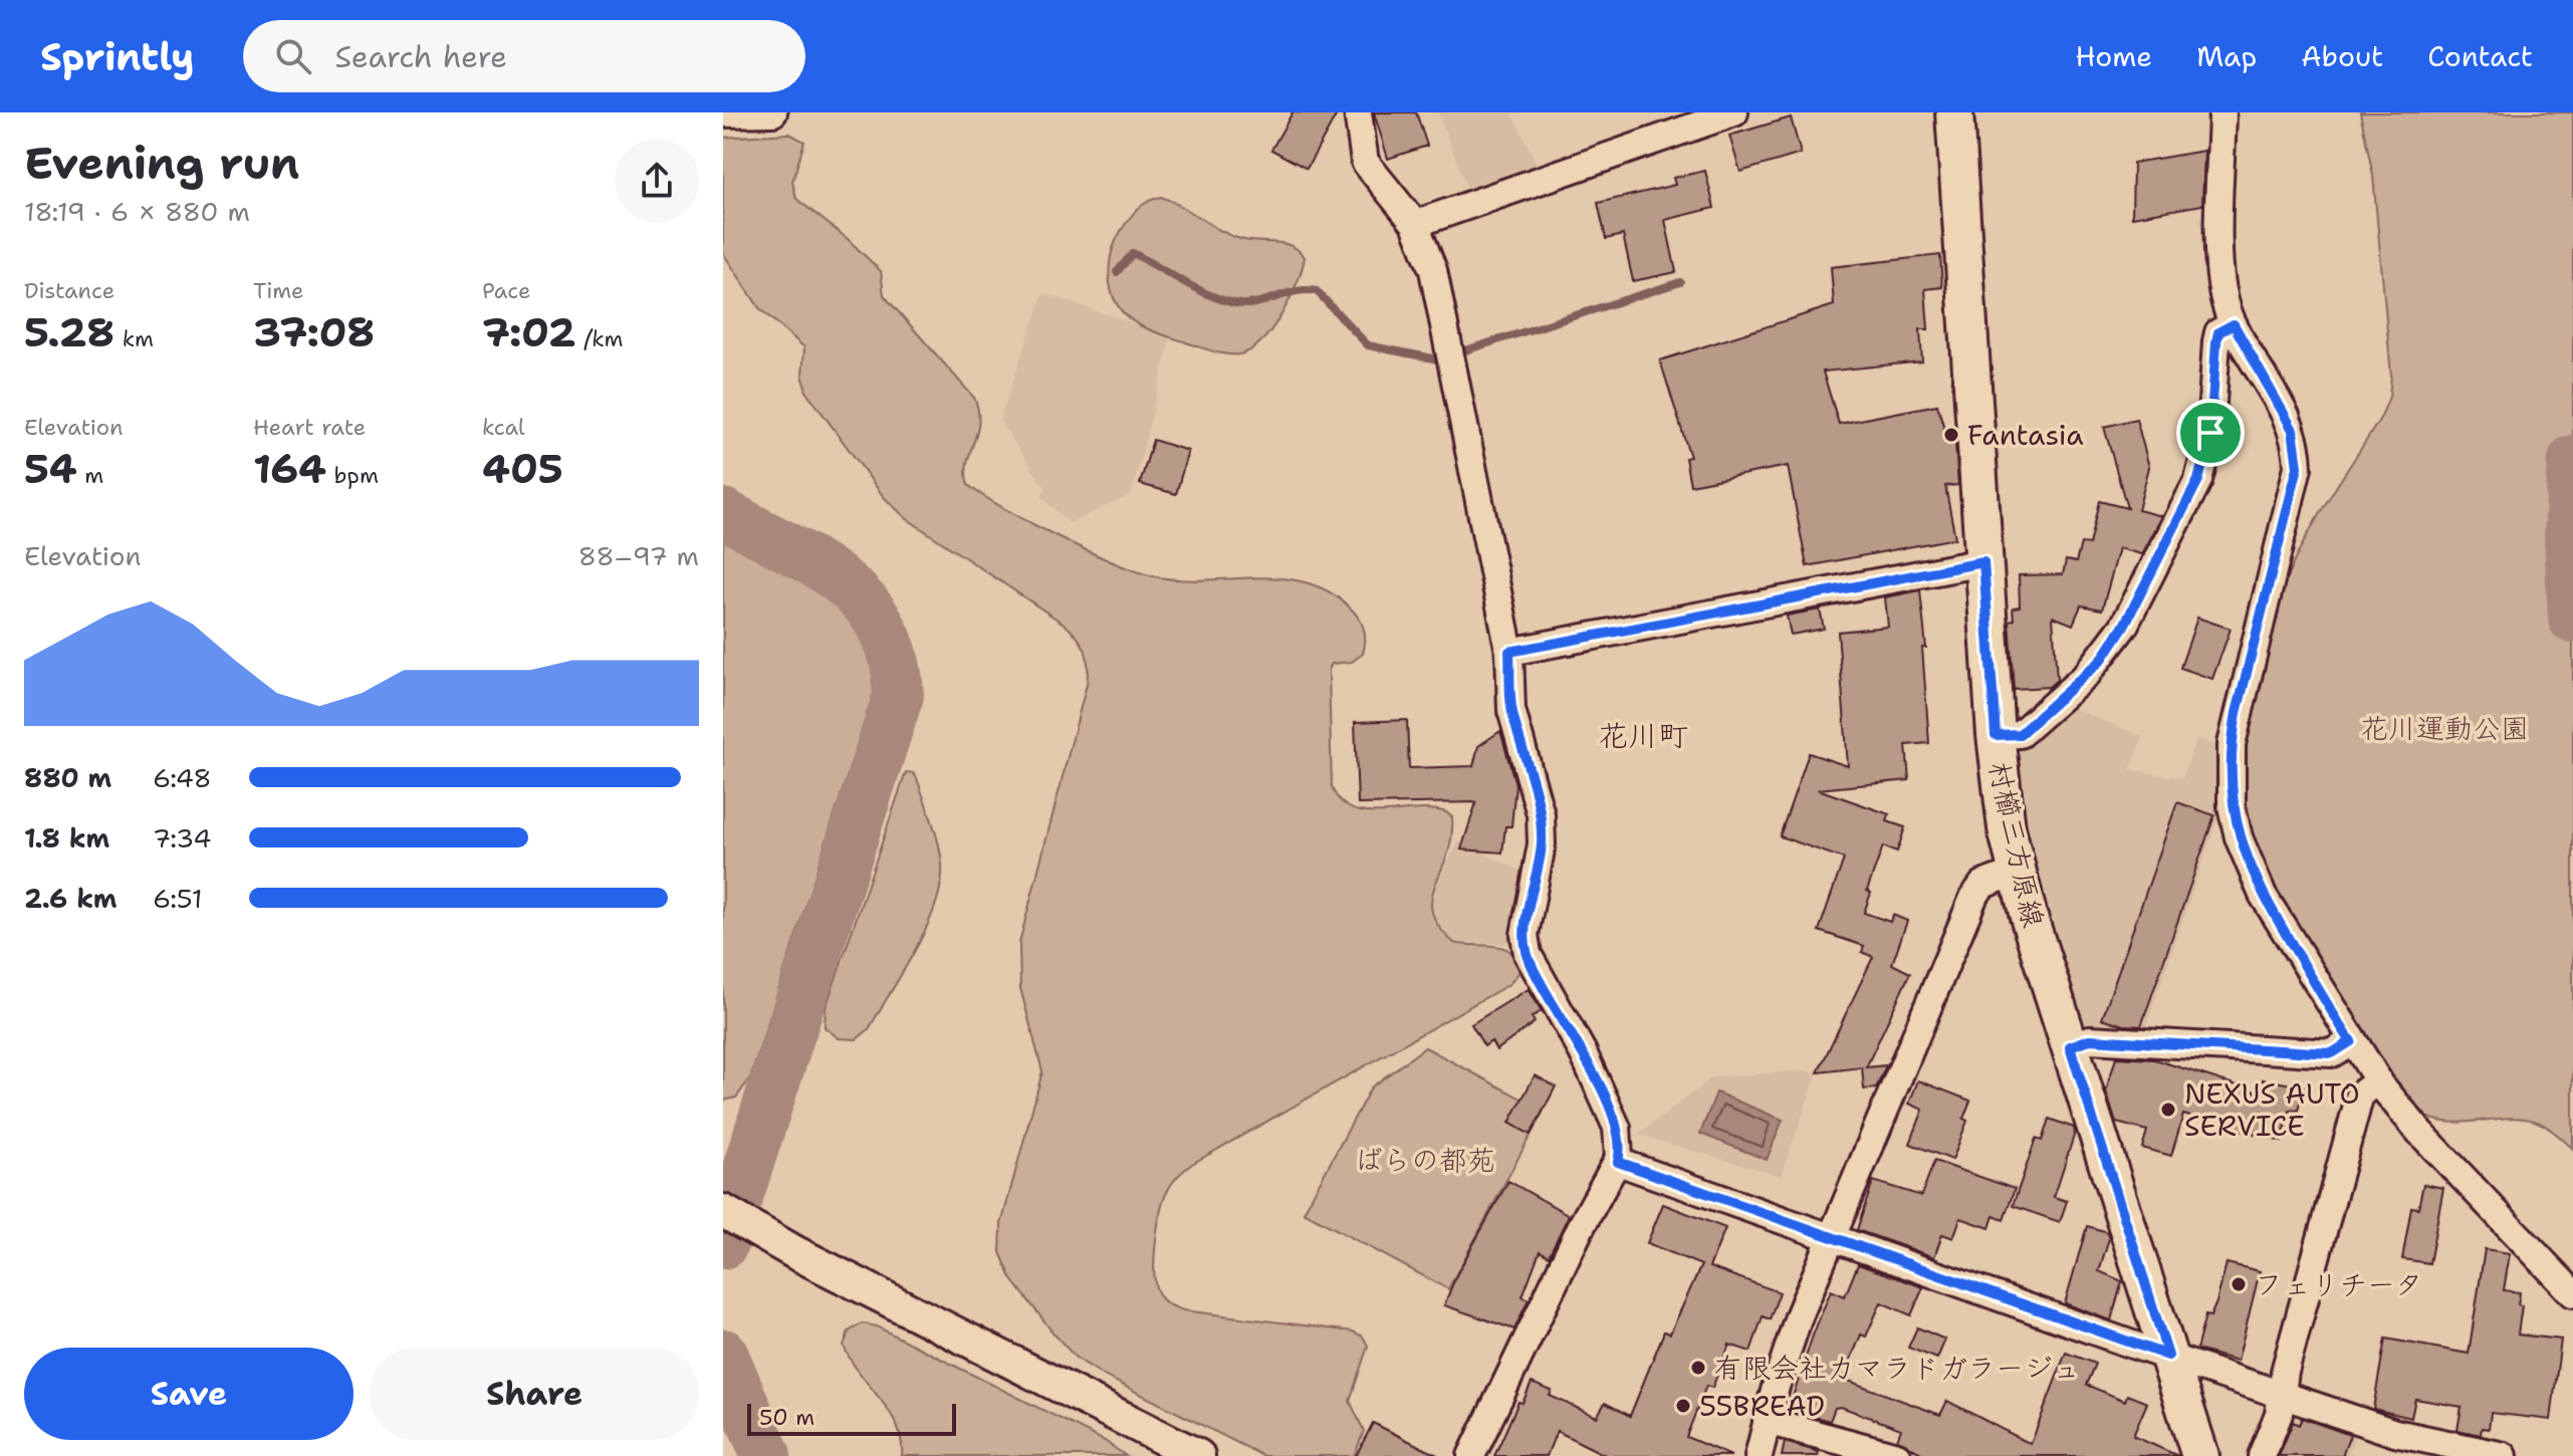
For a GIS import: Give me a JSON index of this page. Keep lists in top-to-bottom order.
{
  "streets": {
    "main road": ["村櫛三方原線"]
  },
  "districts": ["花川町"],
  "parks": ["花川運動公園", "ばらの都苑"],
  "places": [
    "Fantasia",
    "NEXUS AUTO SERVICE",
    "フェリチータ",
    "有限会社カマラドガラージュ",
    "55BREAD"
  ],
  "scale_bar": "50 m",
  "page": {
    "header": "Sprintly",
    "search": "Search here",
    "nav": [
      "Home",
      "Map",
      "About",
      "Contact"
    ],
    "heading": ["Evening run", "18:19 · 6 × 880 m"],
    "stats": [
      ["Distance", "5.28 km"],
      ["Time", "37:08"],
      ["Pace", "7:02 /km"],
      ["Elevation", "54 m"],
      ["Heart rate", "164 bpm"],
      ["kcal", "405"]
    ],
    "chart": ["Elevation", "88–97 m"],
    "list": [
      {
        "name": "880 m",
        "note": "6:48"
      },
      {
        "name": "1.8 km",
        "note": "7:34"
      },
      {
        "name": "2.6 km",
        "note": "6:51"
      }
    ],
    "buttons": ["Save", "Share"],
    "scale": "50 m"
  }
}
